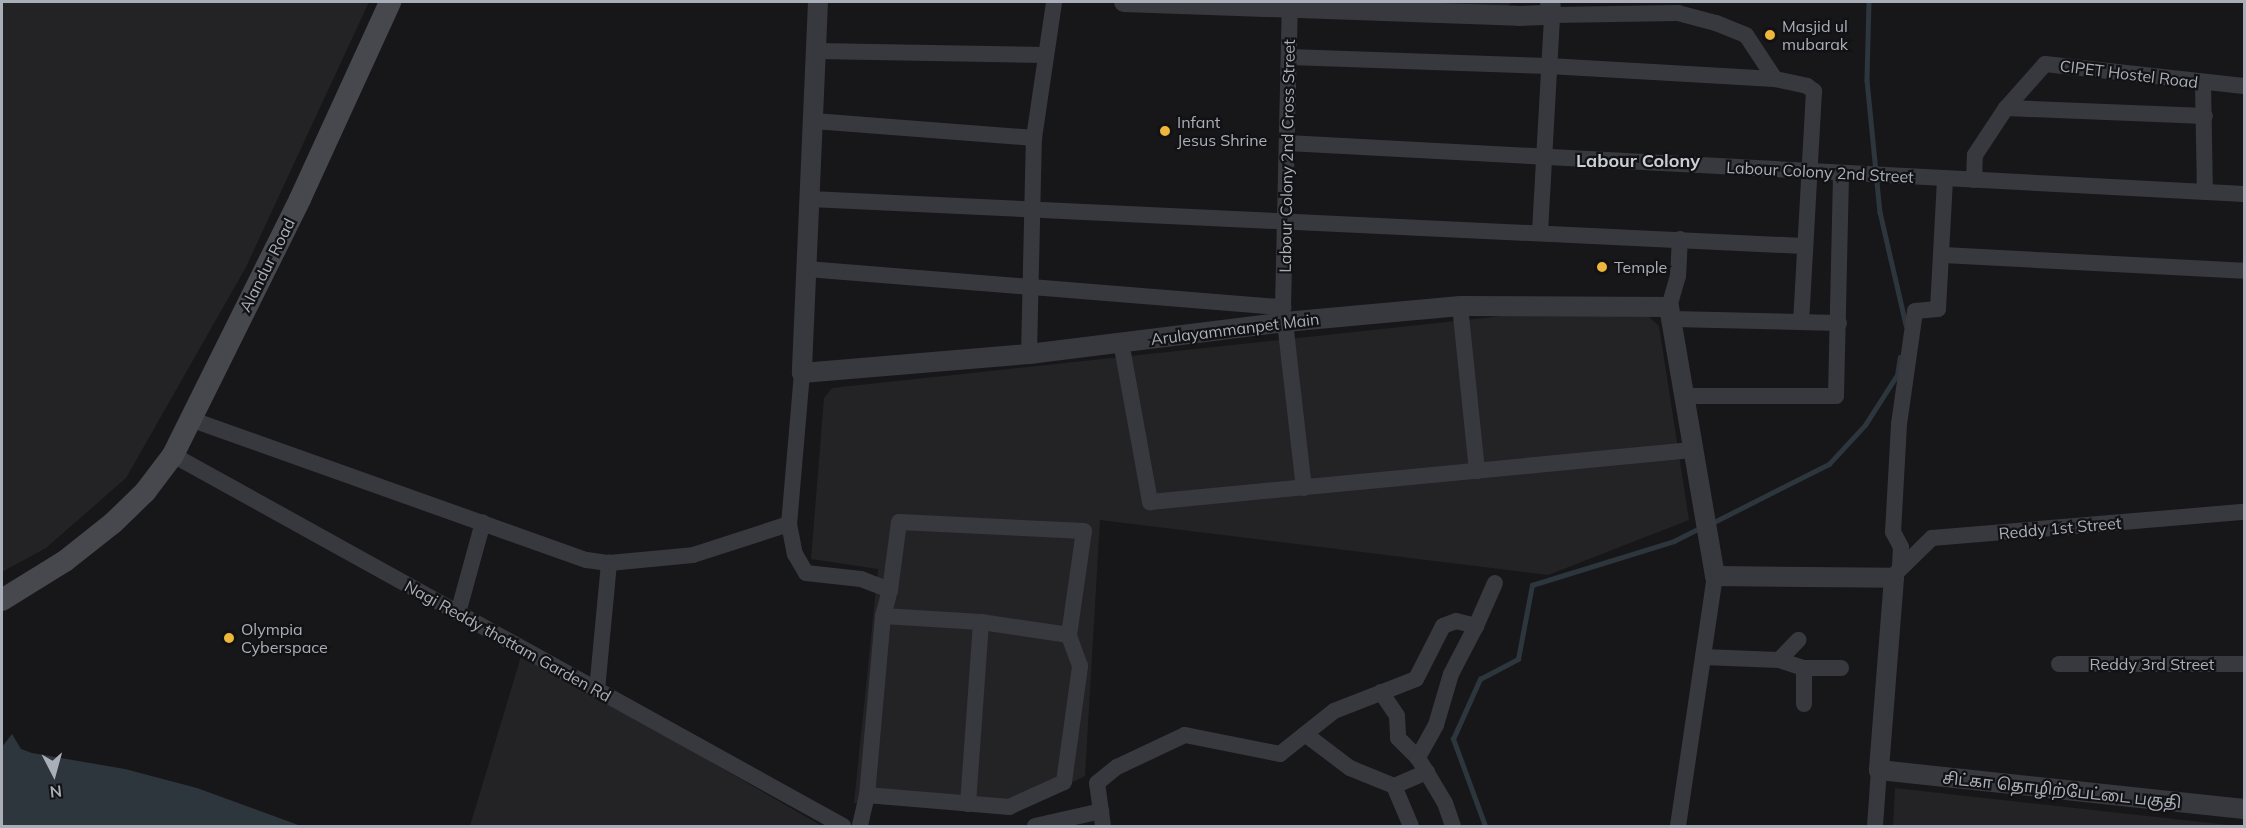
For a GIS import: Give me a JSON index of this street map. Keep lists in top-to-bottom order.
{
  "streets": {
    "main road": ["Alandur Road"],
    "street": [
      "CIPET Hostel Road",
      "Labour Colony 2nd Cross Street",
      "Labour Colony 2nd Street",
      "Arulayammanpet Main",
      "Reddy 1st Street",
      "Nagi Reddy thottam Garden Rd",
      "Reddy 3rd Street",
      "சிட்கா தொழிற்பேட்டை பகுதி"
    ]
  },
  "crossings": [
    ["CIPET Hostel Road", "Labour Colony 2nd Street"],
    ["Labour Colony 2nd Cross Street", "Labour Colony 2nd Street"],
    ["Labour Colony 2nd Cross Street", "Arulayammanpet Main"],
    ["Alandur Road", "Nagi Reddy thottam Garden Rd"]
  ],
  "districts": ["Labour Colony"],
  "places": [
    "Masjid ul mubarak",
    "Infant Jesus Shrine",
    "Temple",
    "Olympia Cyberspace"
  ],
  "north": "bottom"
}
